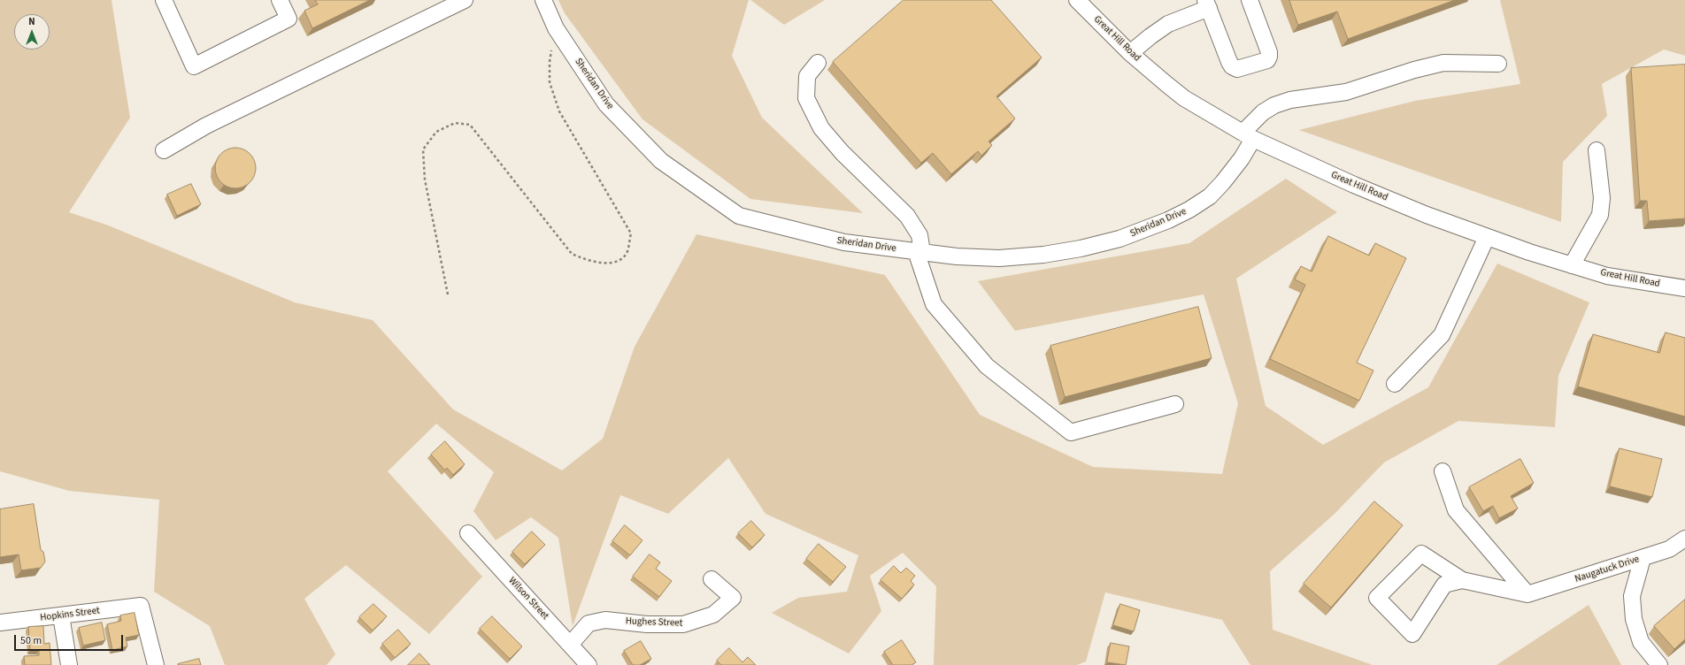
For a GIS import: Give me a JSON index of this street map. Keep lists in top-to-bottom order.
{
  "streets": {
    "street": [
      "Great Hill Road",
      "Sheridan Drive",
      "Naugatuck Drive",
      "Wilson Street",
      "Hopkins Street",
      "Hughes Street"
    ]
  },
  "crossings": [
    ["Great Hill Road", "Sheridan Drive"],
    ["Wilson Street", "Hughes Street"]
  ],
  "scale_bar": "50 m",
  "north": "top"
}
